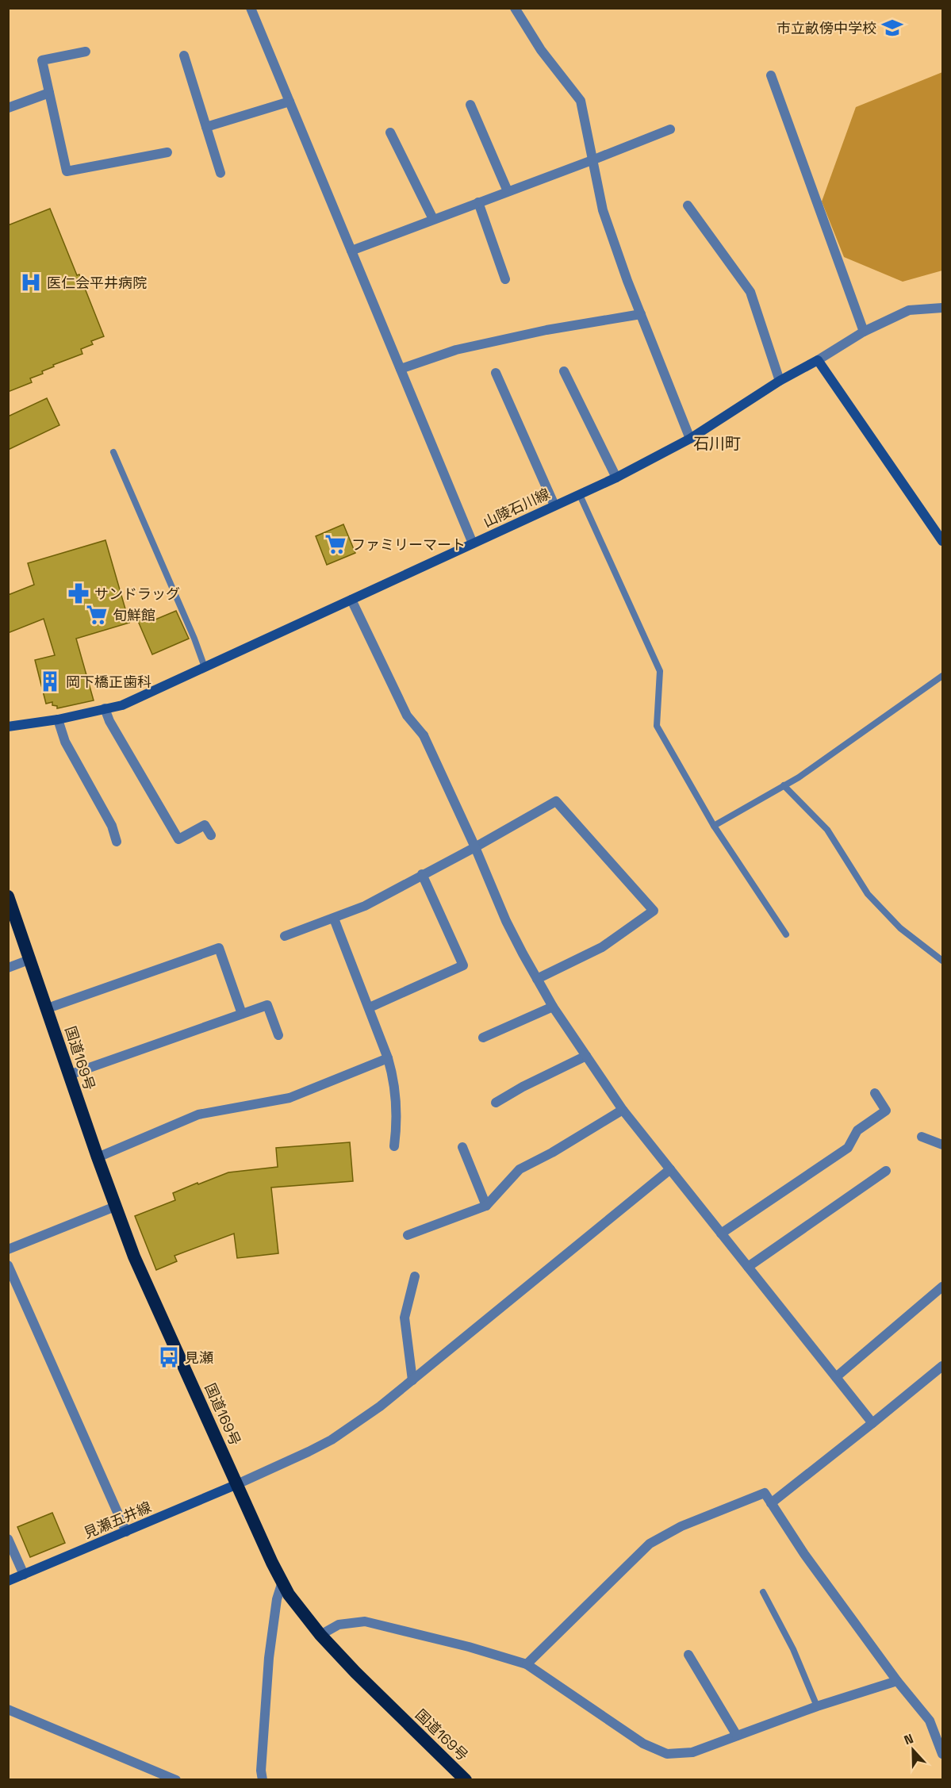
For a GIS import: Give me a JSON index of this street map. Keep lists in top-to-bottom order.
{
  "streets": {
    "highway": ["国道169号"],
    "main road": ["山陵石川線", "見瀬五井線"]
  },
  "crossings": [
    ["国道169号", "見瀬五井線"]
  ],
  "districts": ["石川町"],
  "places": {
    "school or university": ["市立畝傍中学校"],
    "hospital": ["医仁会平井病院"],
    "supermarket": ["ファミリーマート", "旬鮮館"],
    "pharmacy": ["サンドラッグ"],
    "building": ["岡下橋正歯科"],
    "bus stop": ["見瀬"]
  },
  "north": "top"
}
